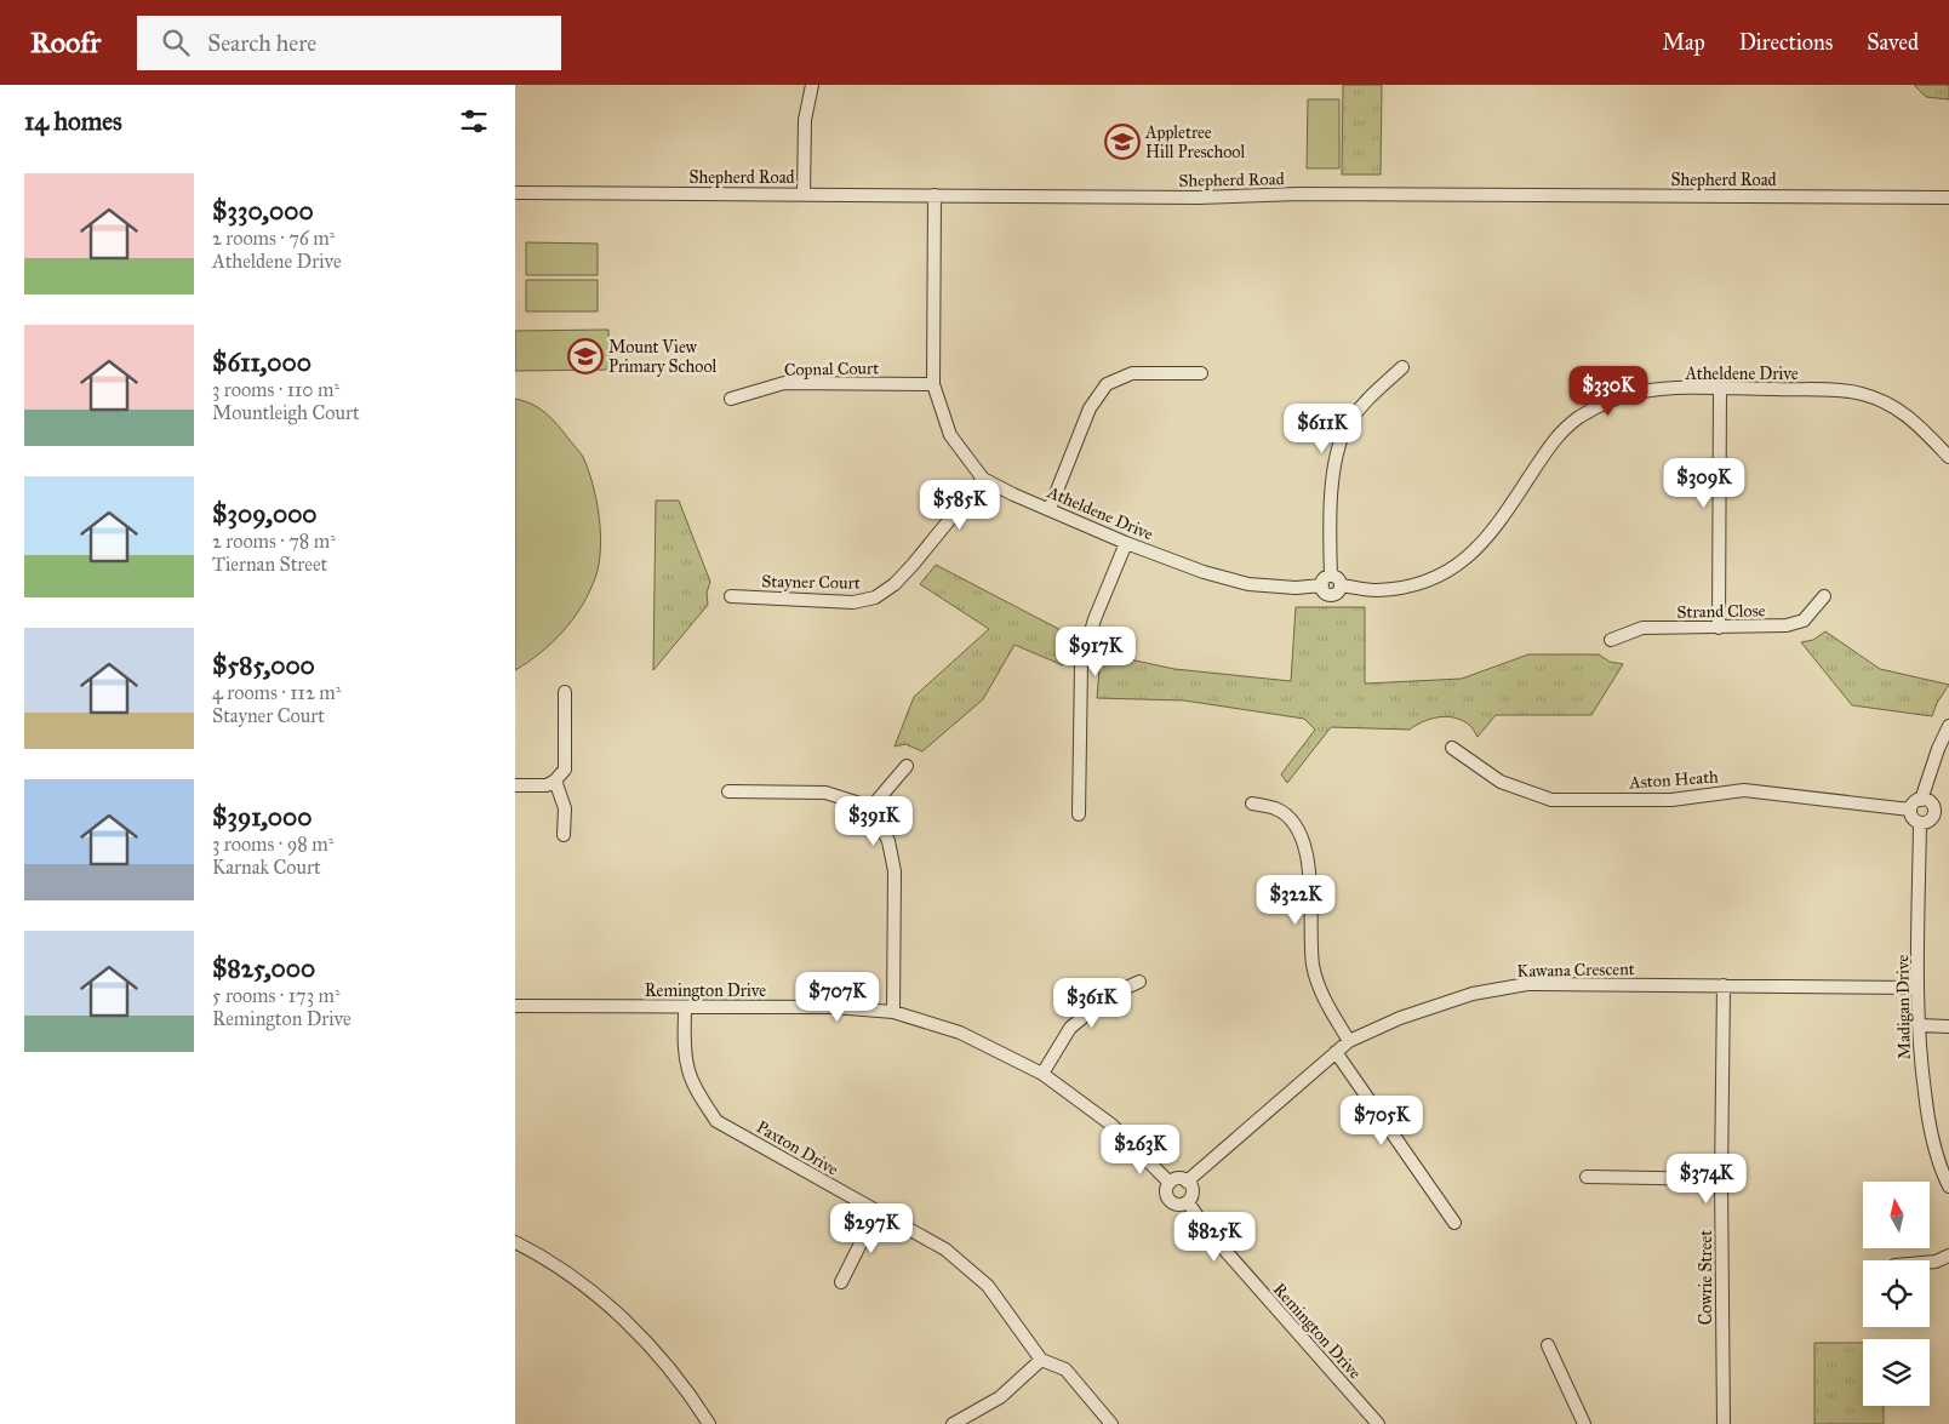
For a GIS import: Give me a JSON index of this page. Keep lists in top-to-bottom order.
{
  "streets": {
    "street": [
      "Shepherd Road",
      "Copnal Court",
      "Atheldene Drive",
      "Stayner Court",
      "Strand Close",
      "Aston Heath",
      "Kawana Crescent",
      "Remington Drive",
      "Madigan Drive",
      "Paxton Drive",
      "Cowrie Street"
    ]
  },
  "crossings": [
    ["Shepherd Road", "Atheldene Drive"],
    ["Copnal Court", "Atheldene Drive"],
    ["Atheldene Drive", "Stayner Court"],
    ["Aston Heath", "Madigan Drive"],
    ["Kawana Crescent", "Remington Drive"],
    ["Kawana Crescent", "Madigan Drive"],
    ["Kawana Crescent", "Cowrie Street"],
    ["Remington Drive", "Paxton Drive"]
  ],
  "places": {
    "school or university": ["Appletree Hill Preschool", "Mount View Primary School"]
  },
  "north": "top",
  "page": {
    "header": "Roofr",
    "search": "Search here",
    "nav": ["Map", "Directions", "Saved"],
    "heading": "14 homes",
    "list": [
      {
        "name": "$330,000",
        "note": "2 rooms · 76 m² · Atheldene Drive"
      },
      {
        "name": "$611,000",
        "note": "3 rooms · 110 m² · Mountleigh Court"
      },
      {
        "name": "$309,000",
        "note": "2 rooms · 78 m² · Tiernan Street"
      },
      {
        "name": "$585,000",
        "note": "4 rooms · 112 m² · Stayner Court"
      },
      {
        "name": "$391,000",
        "note": "3 rooms · 98 m² · Karnak Court"
      },
      {
        "name": "$825,000",
        "note": "5 rooms · 173 m² · Remington Drive"
      }
    ],
    "price": [
      "$330K",
      "$611K",
      "$309K",
      "$585K",
      "$917K",
      "$391K",
      "$322K",
      "$707K",
      "$361K",
      "$705K",
      "$263K",
      "$374K",
      "$297K",
      "$825K"
    ]
  }
}
